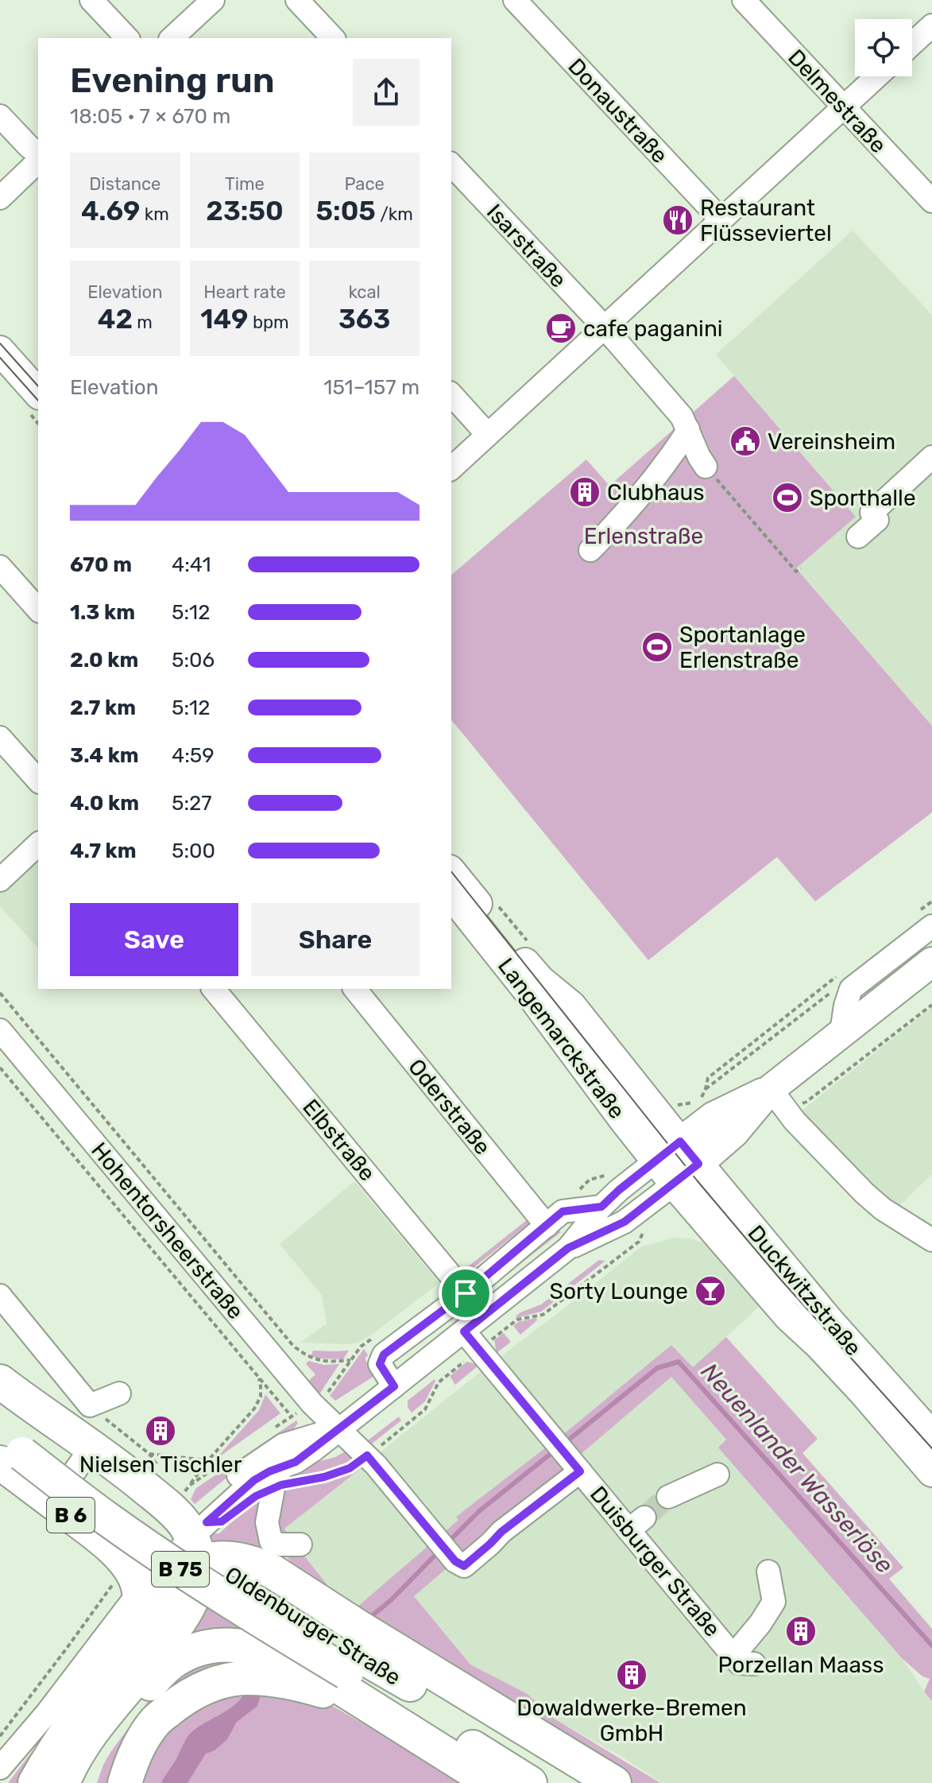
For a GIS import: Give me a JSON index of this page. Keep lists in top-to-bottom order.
{
  "streets": {
    "highway": ["B 6", "B 75", "Oldenburger Straße"],
    "main road": ["Langemarckstraße", "Duckwitzstraße"],
    "street": [
      "Delmestraße",
      "Donaustraße",
      "Isarstraße",
      "Oderstraße",
      "Elbstraße",
      "Hohentorsheerstraße",
      "Duisburger Straße"
    ]
  },
  "crossings": [
    ["Langemarckstraße", "Duckwitzstraße"],
    ["Hohentorsheerstraße", "Duisburger Straße"],
    ["B 6", "Oldenburger Straße"]
  ],
  "water": ["Neuenlander Wasserlöse"],
  "parks": ["Erlenstraße"],
  "places": {
    "restaurant": ["Restaurant Flüsseviertel"],
    "cafe": ["cafe paganini"],
    "public building": ["Vereinsheim"],
    "building": [
      "Clubhaus",
      "Nielsen Tischler",
      "Porzellan Maass",
      "Dowaldwerke-Bremen GmbH"
    ],
    "sports": ["Sporthalle", "Sportanlage Erlenstraße"],
    "bar": ["Sorty Lounge"]
  },
  "page": {
    "heading": ["Evening run", "18:05 · 7 × 670 m"],
    "stats": [
      ["Distance", "4.69 km"],
      ["Time", "23:50"],
      ["Pace", "5:05 /km"],
      ["Elevation", "42 m"],
      ["Heart rate", "149 bpm"],
      ["kcal", "363"]
    ],
    "chart": ["Elevation", "151–157 m"],
    "list": [
      {
        "name": "670 m",
        "note": "4:41"
      },
      {
        "name": "1.3 km",
        "note": "5:12"
      },
      {
        "name": "2.0 km",
        "note": "5:06"
      },
      {
        "name": "2.7 km",
        "note": "5:12"
      },
      {
        "name": "3.4 km",
        "note": "4:59"
      },
      {
        "name": "4.0 km",
        "note": "5:27"
      },
      {
        "name": "4.7 km",
        "note": "5:00"
      }
    ],
    "buttons": ["Save", "Share"]
  }
}
